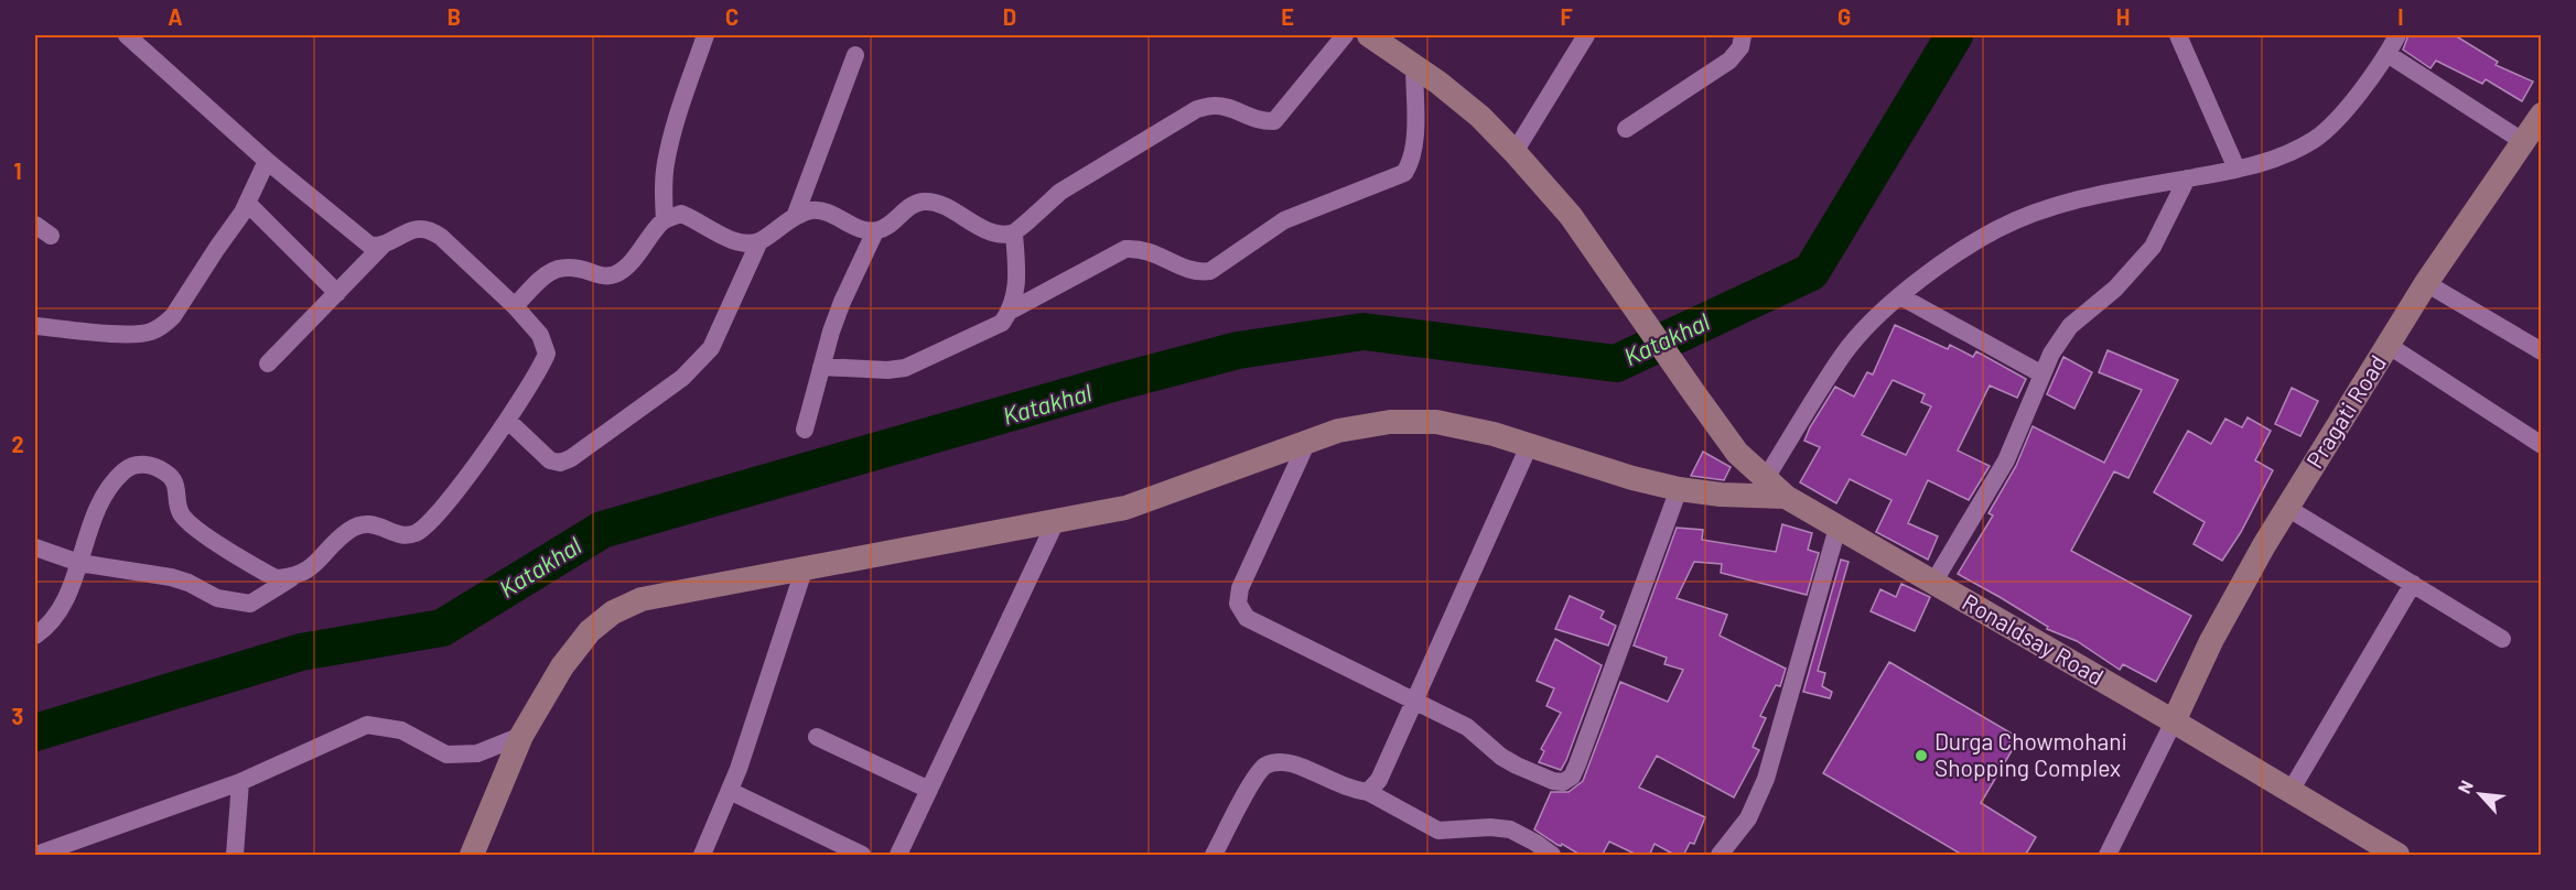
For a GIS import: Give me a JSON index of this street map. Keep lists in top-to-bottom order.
{
  "streets": {
    "street": ["Pragati Road", "Ronaldsay Road"]
  },
  "crossings": [
    ["Pragati Road", "Ronaldsay Road"]
  ],
  "water": ["Katakhal"],
  "places": ["Durga Chowmohani Shopping Complex"],
  "north": "top left",
  "grid": {
    "columns": [
      "A",
      "B",
      "C",
      "D",
      "E",
      "F",
      "G",
      "H",
      "I"
    ],
    "rows": ["1", "2", "3"]
  }
}
